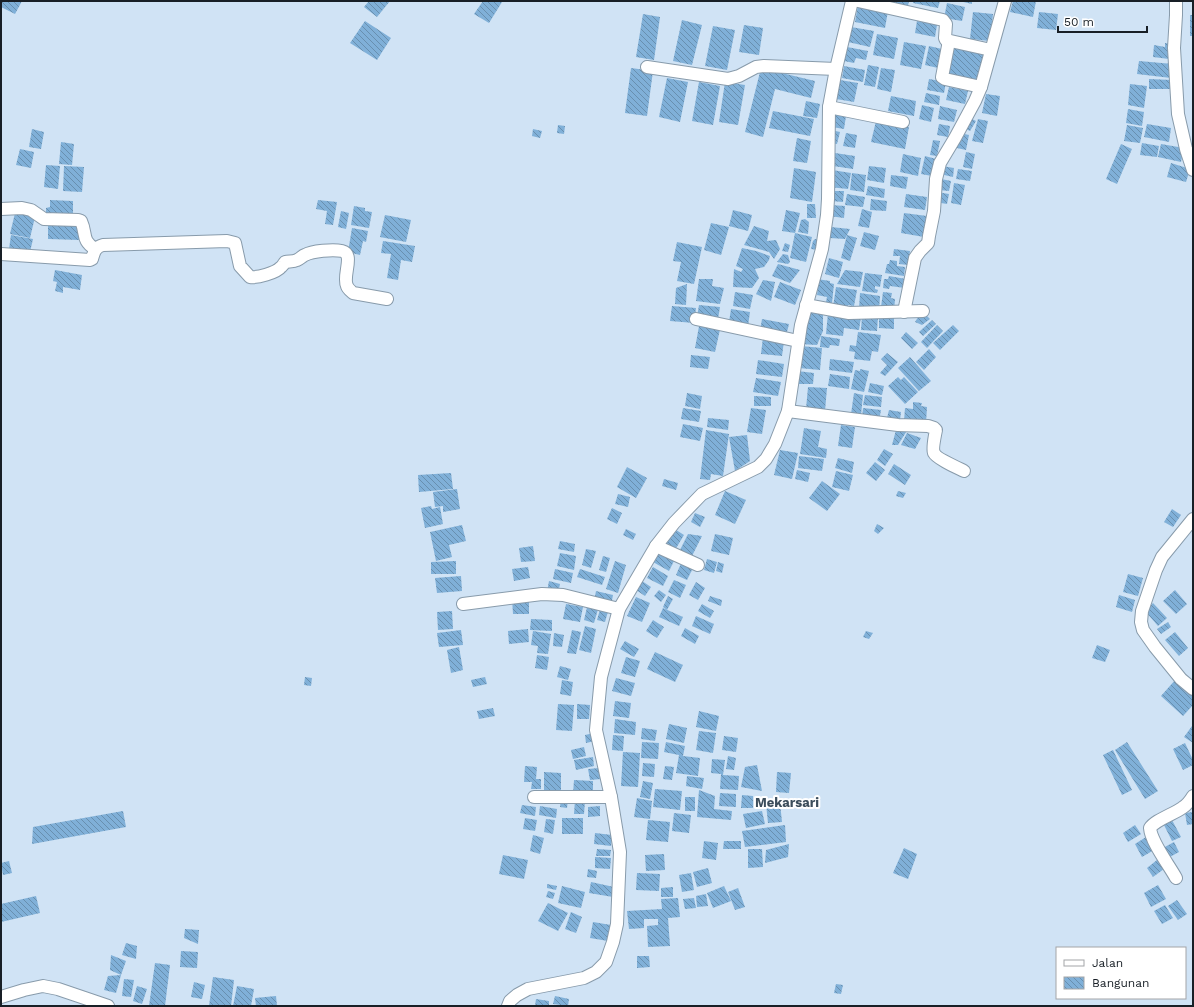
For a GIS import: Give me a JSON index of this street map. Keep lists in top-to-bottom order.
{
  "districts": ["Mekarsari"],
  "legend": ["Jalan", "Bangunan"],
  "scale_bar": "50 m"
}
